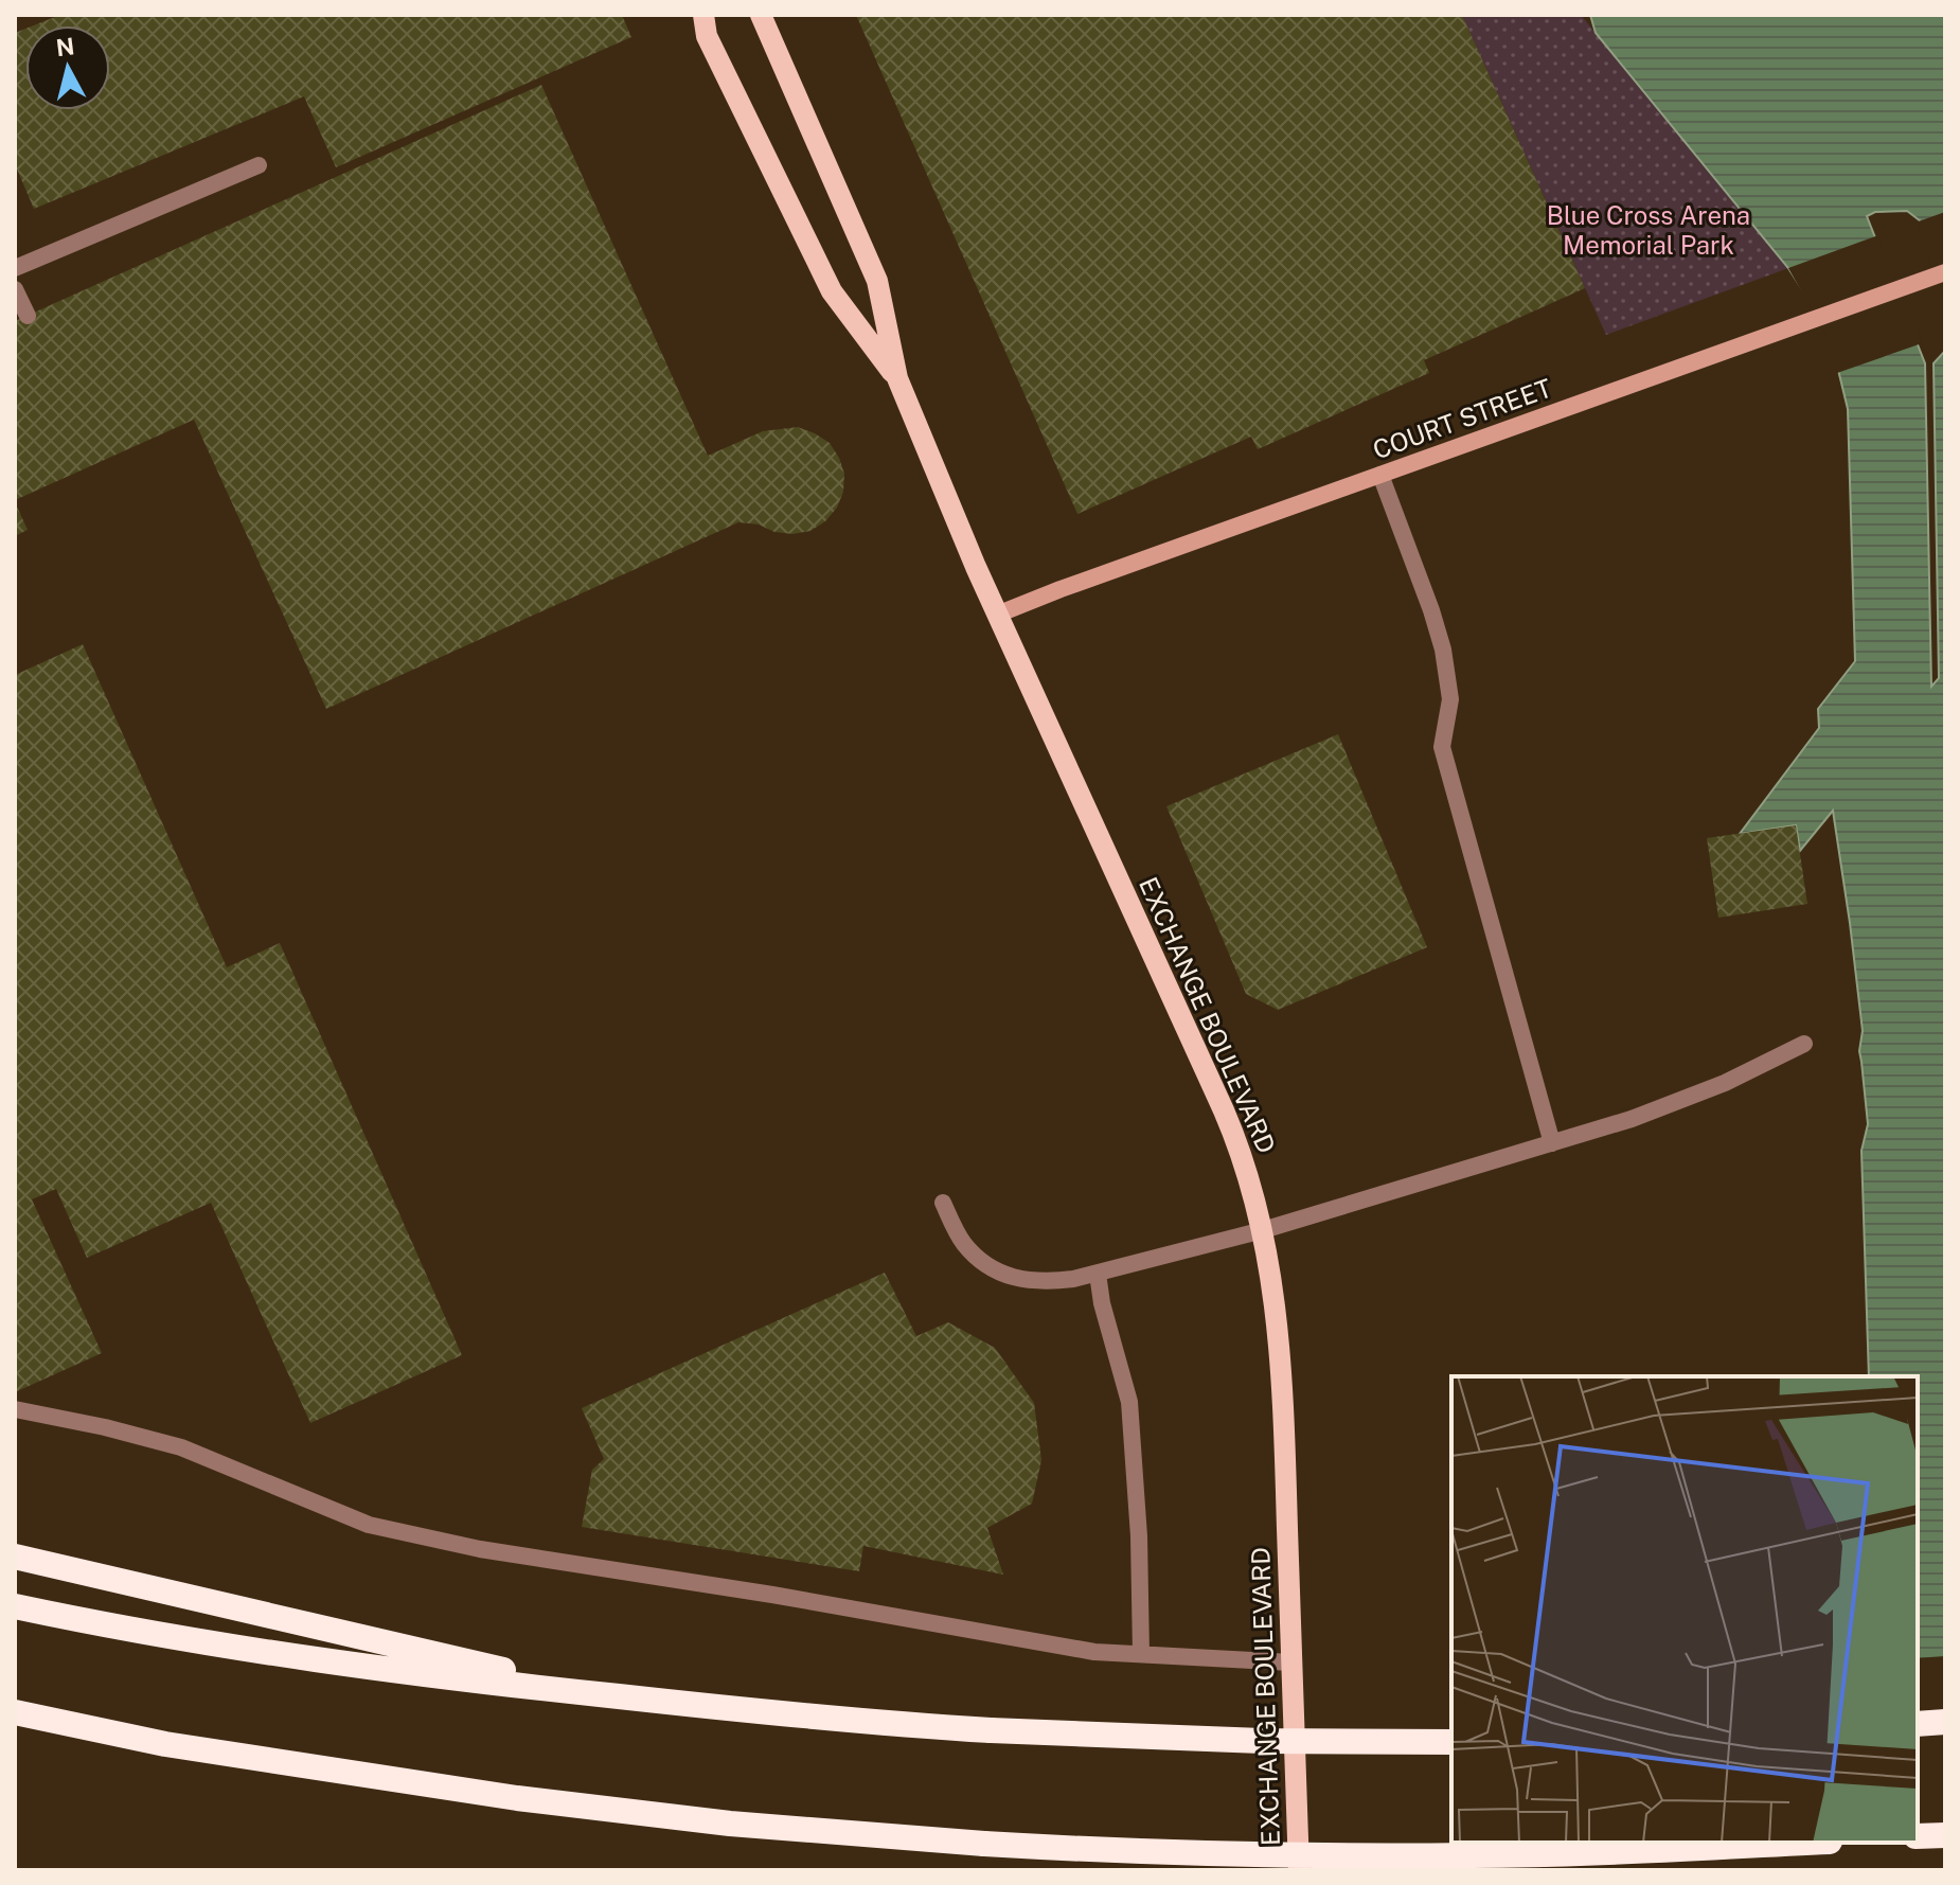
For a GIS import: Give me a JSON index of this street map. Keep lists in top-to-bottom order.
{
  "streets": {
    "main road": ["EXCHANGE BOULEVARD"],
    "street": ["COURT STREET"]
  },
  "crossings": [
    ["COURT STREET", "EXCHANGE BOULEVARD"]
  ],
  "parks": ["Blue Cross Arena Memorial Park"],
  "north": "top"
}
